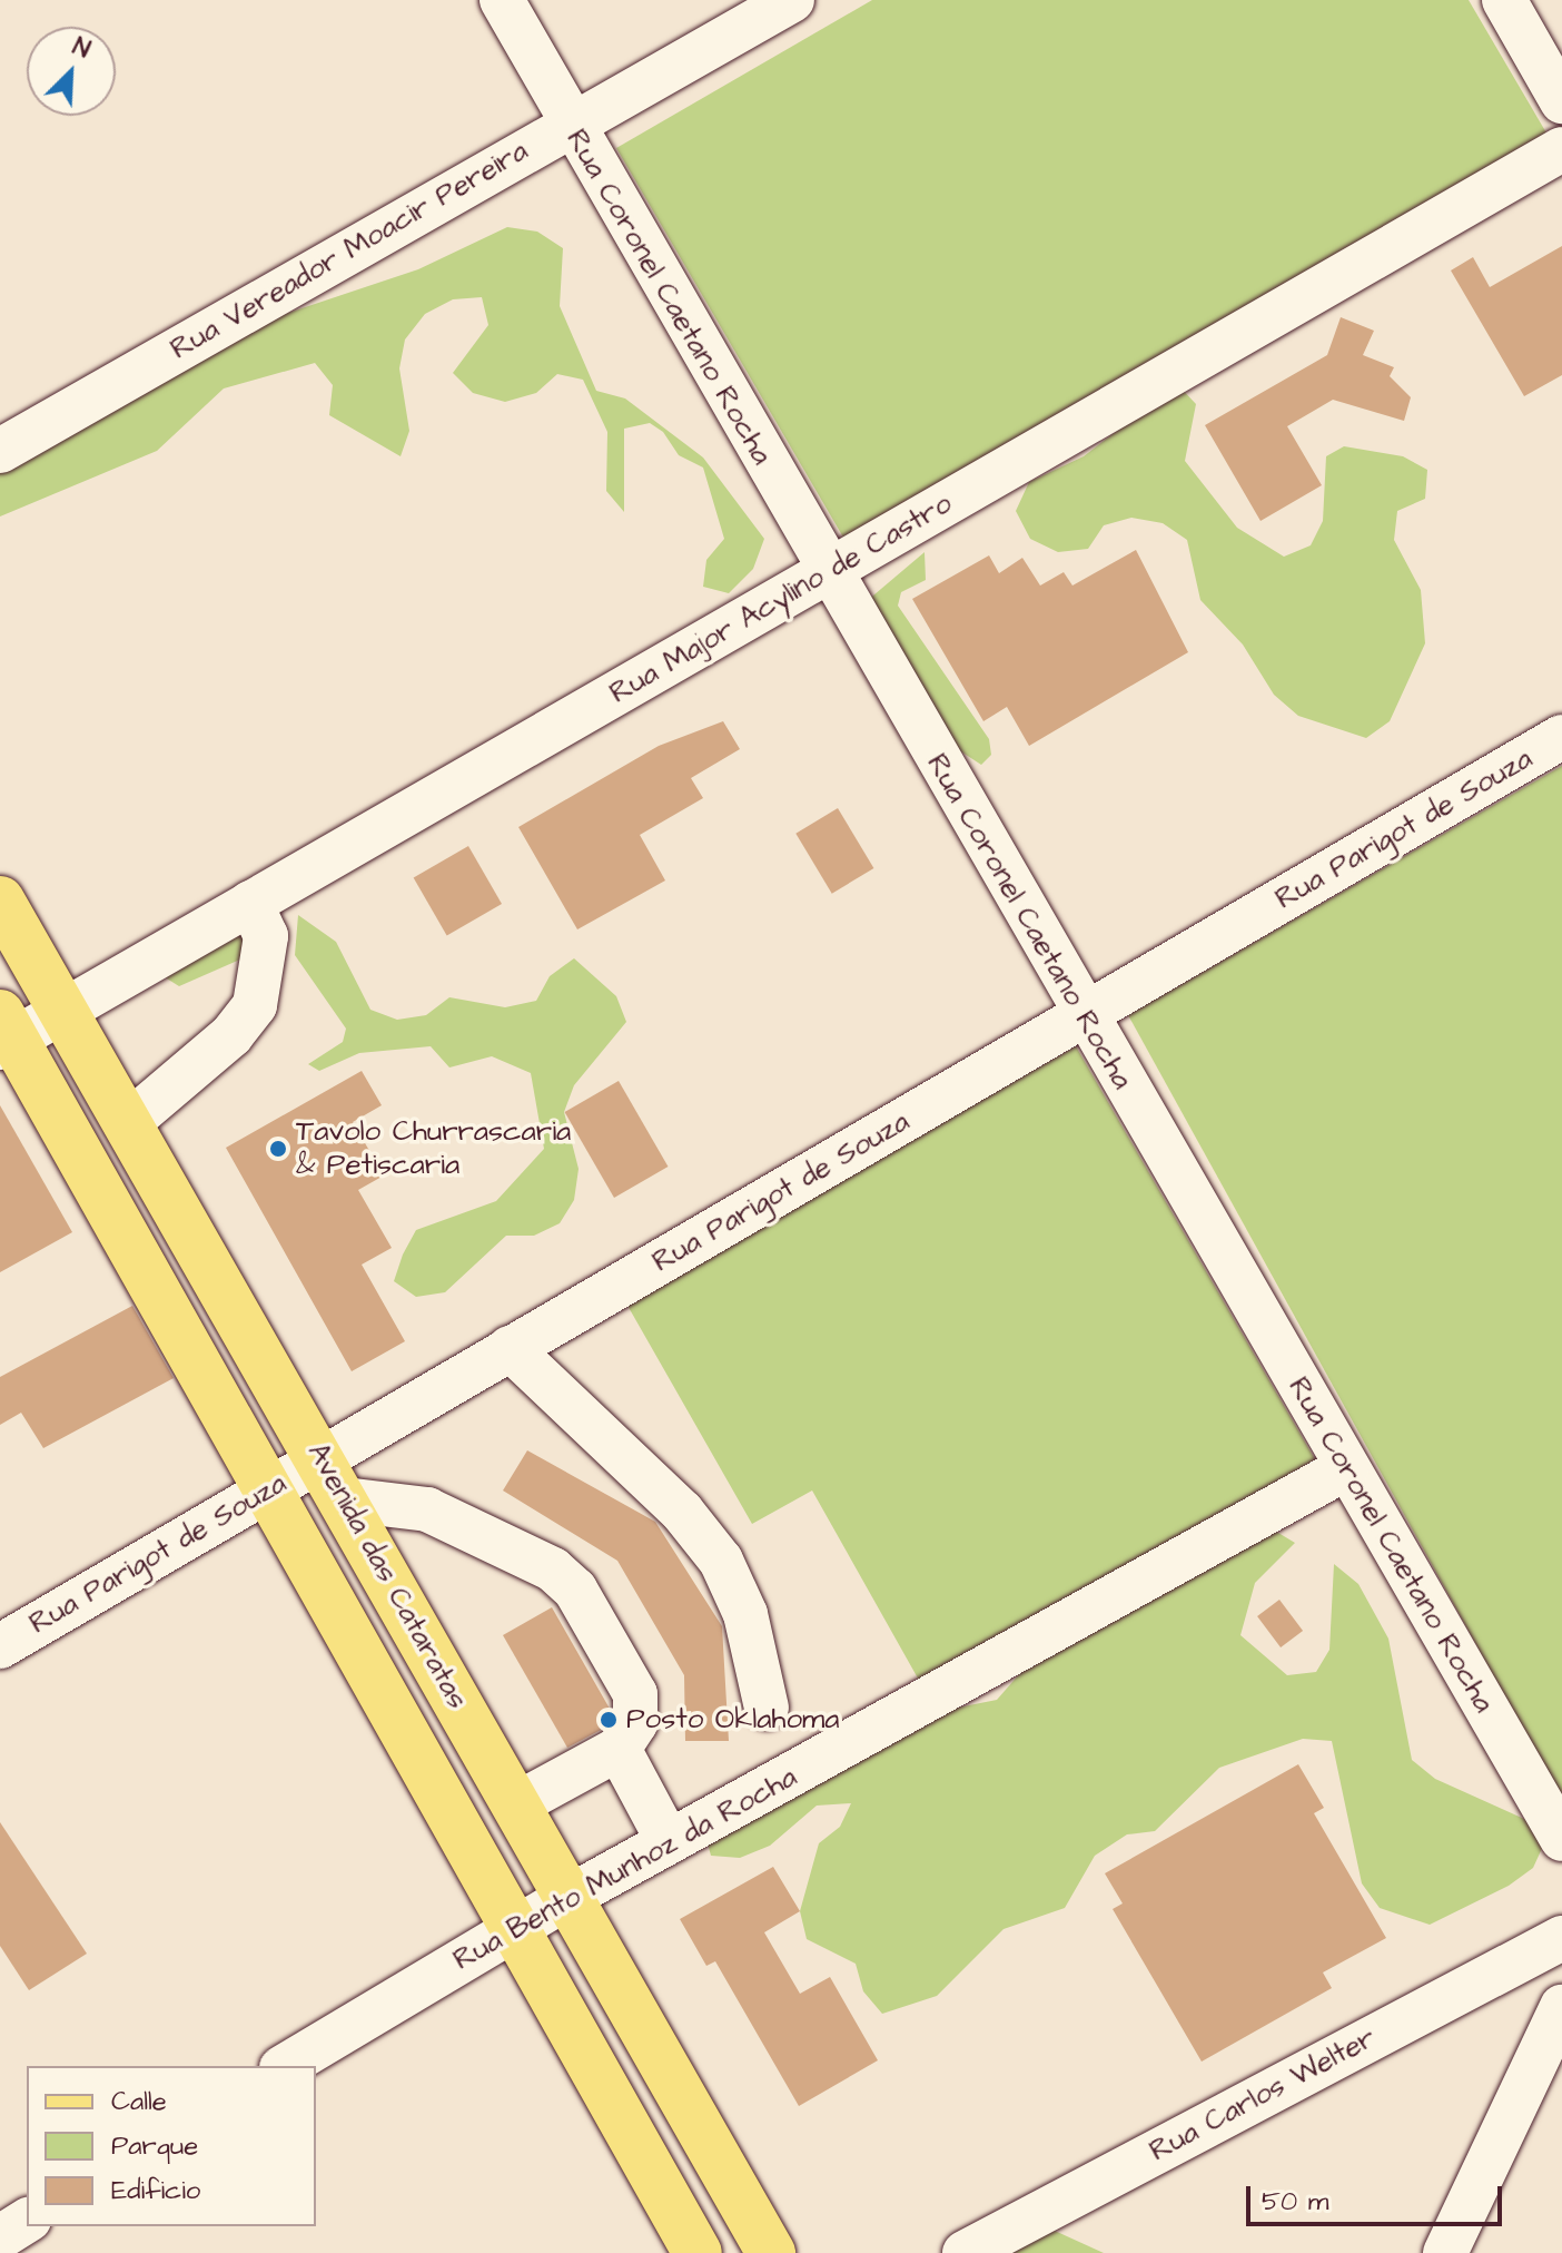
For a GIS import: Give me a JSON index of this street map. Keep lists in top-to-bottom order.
{
  "streets": {
    "main road": ["Avenida das Cataratas"],
    "street": [
      "Rua Vereador Moacir Pereira",
      "Rua Coronel Caetano Rocha",
      "Rua Major Acylino de Castro",
      "Rua Parigot de Souza",
      "Rua Bento Munhoz da Rocha",
      "Rua Carlos Welter"
    ]
  },
  "crossings": [
    ["Rua Vereador Moacir Pereira", "Rua Coronel Caetano Rocha"],
    ["Rua Coronel Caetano Rocha", "Rua Major Acylino de Castro"],
    ["Rua Coronel Caetano Rocha", "Rua Parigot de Souza"],
    ["Rua Coronel Caetano Rocha", "Rua Bento Munhoz da Rocha"],
    ["Rua Major Acylino de Castro", "Avenida das Cataratas"],
    ["Rua Parigot de Souza", "Avenida das Cataratas"],
    ["Avenida das Cataratas", "Rua Bento Munhoz da Rocha"]
  ],
  "places": ["Tavolo Churrascaria & Petiscaria", "Posto Oklahoma"],
  "legend": ["Calle", "Parque", "Edificio"],
  "scale_bar": "50 m",
  "north": "top right"
}
